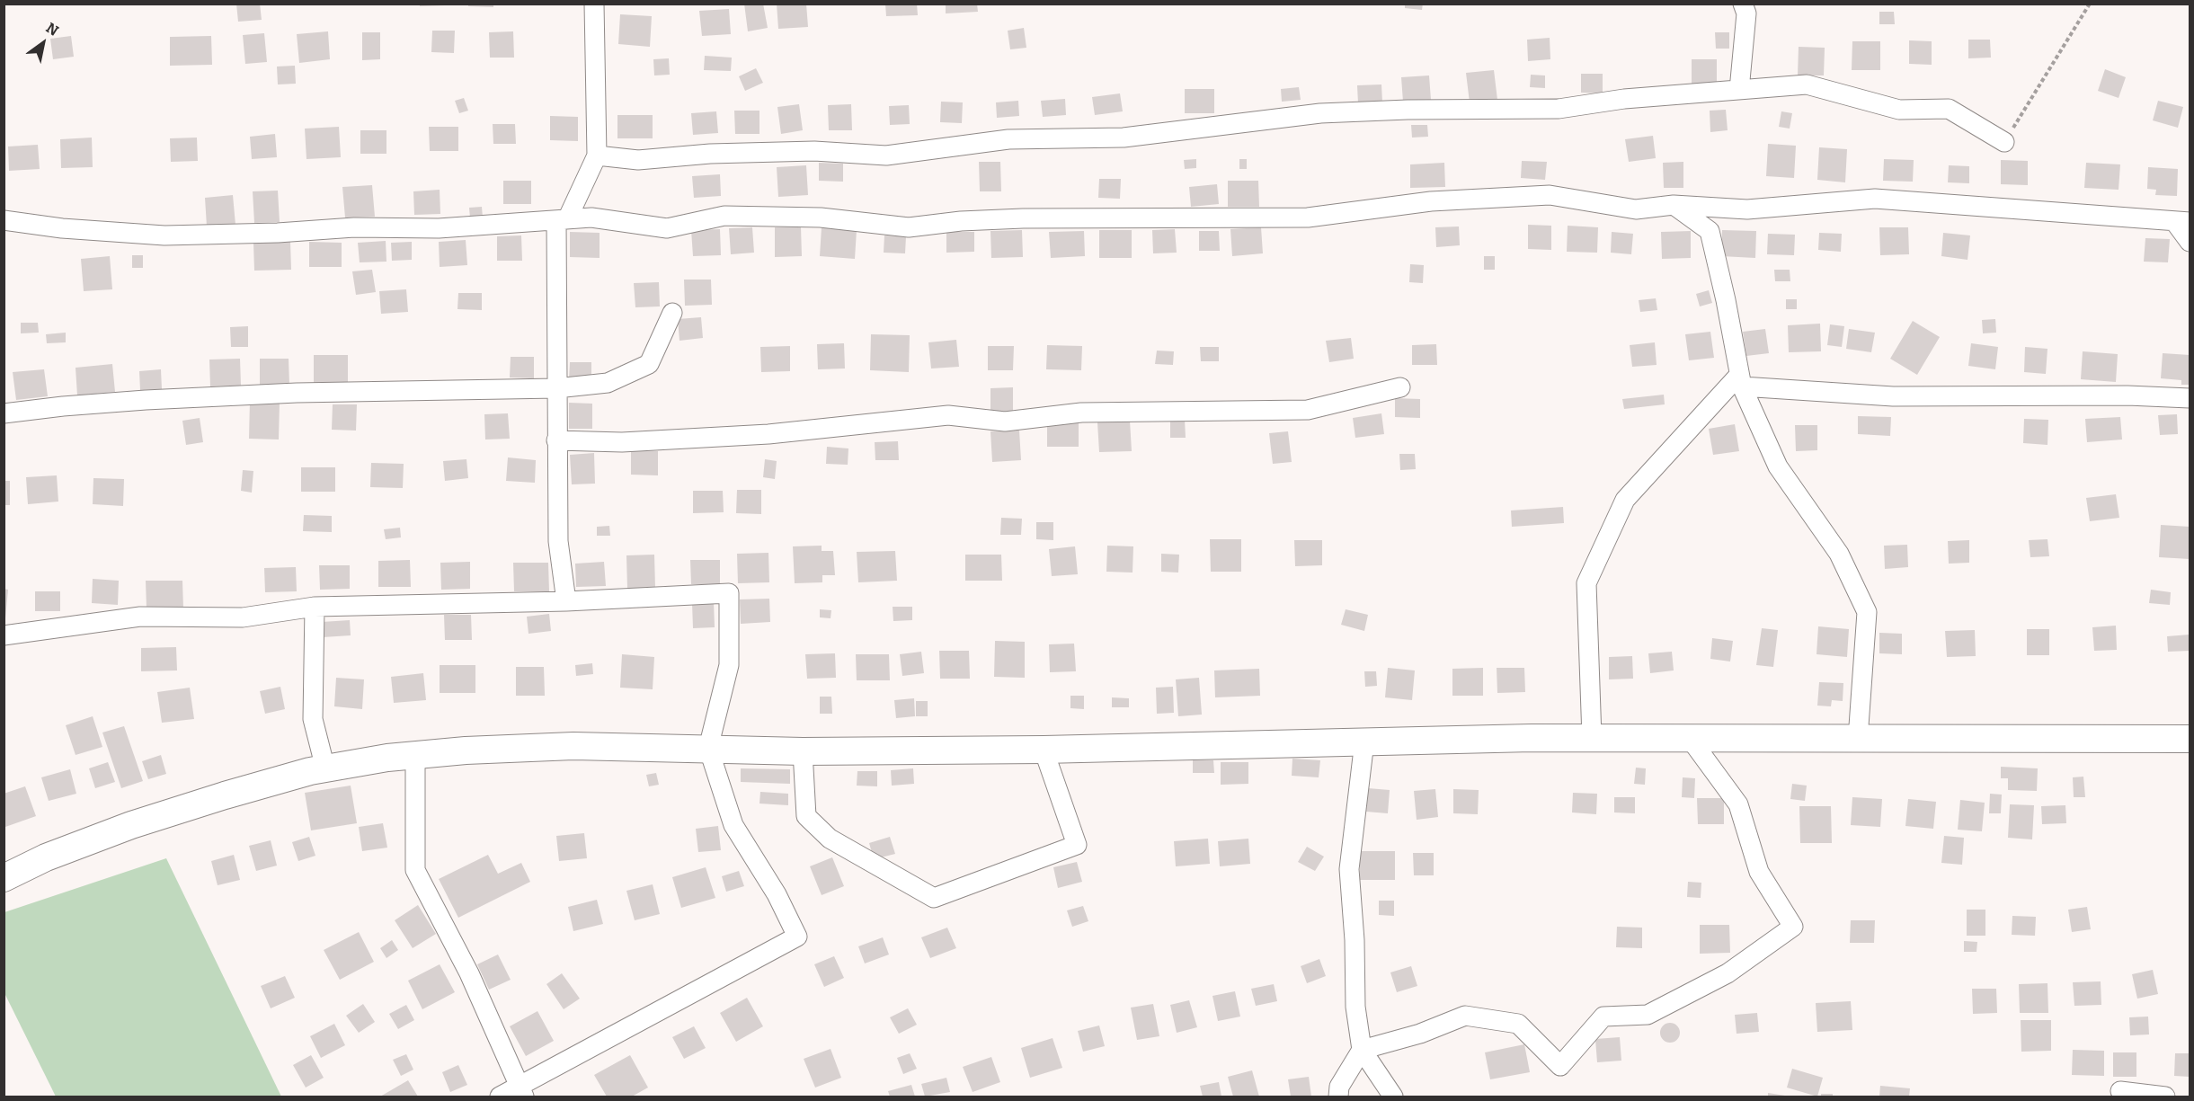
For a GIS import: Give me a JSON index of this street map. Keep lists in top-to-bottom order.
{
  "north": "top right"
}
